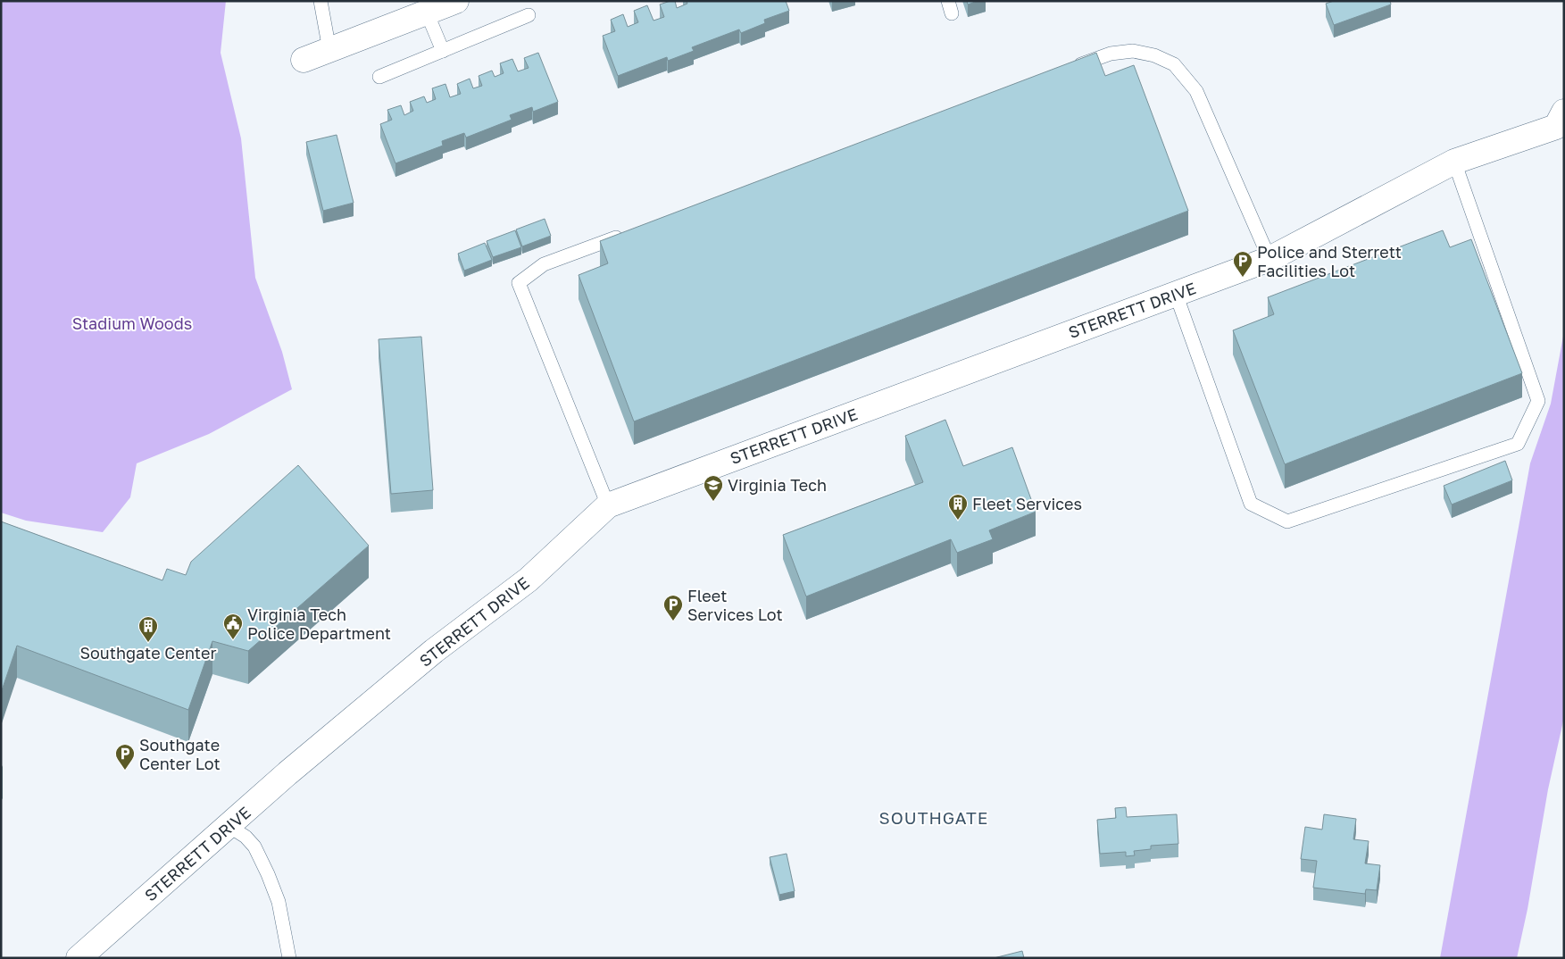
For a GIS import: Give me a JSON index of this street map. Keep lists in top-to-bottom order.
{
  "streets": {
    "street": ["STERRETT DRIVE"]
  },
  "districts": ["SOUTHGATE"],
  "parks": ["Stadium Woods"],
  "places": {
    "parking": ["Police and Sterrett Facilities Lot", "Fleet Services Lot", "Southgate Center Lot"],
    "school or university": ["Virginia Tech"],
    "building": ["Fleet Services", "Southgate Center"],
    "public building": ["Virginia Tech Police Department"]
  }
}
